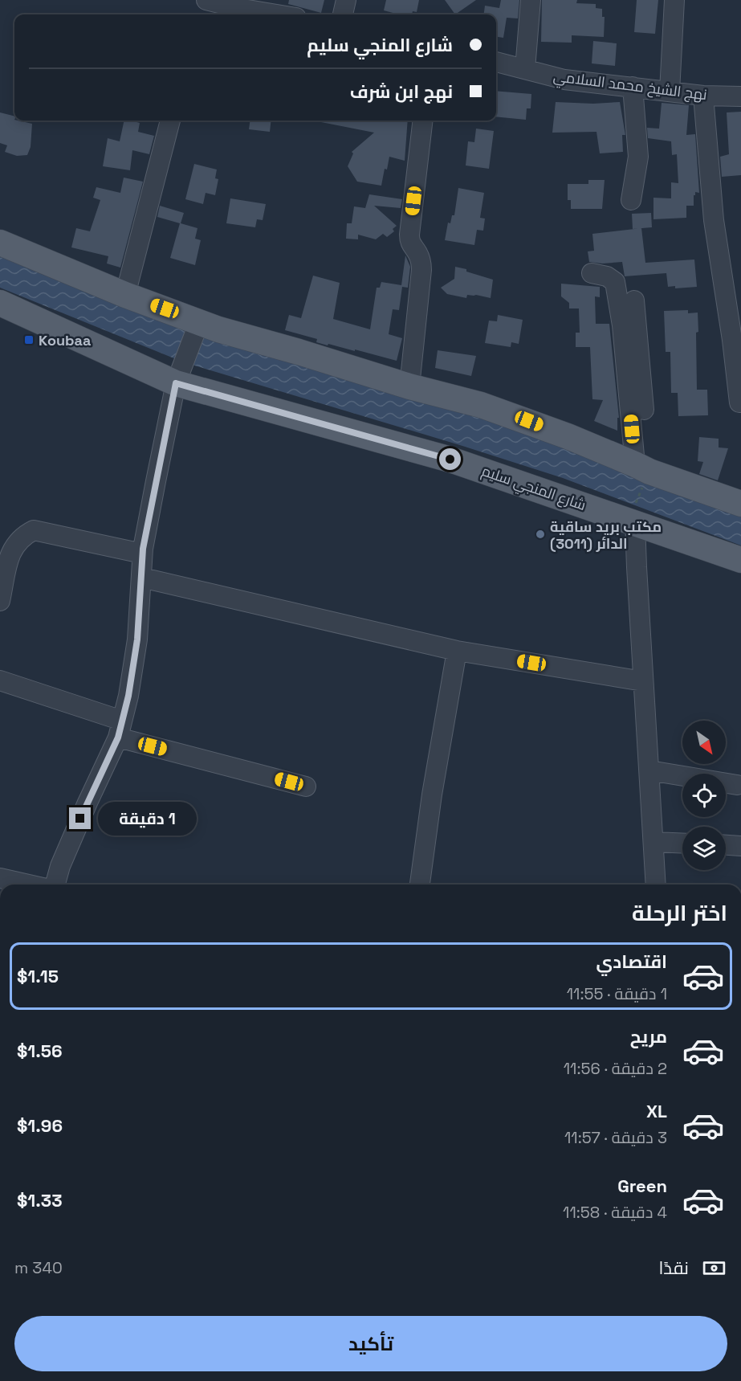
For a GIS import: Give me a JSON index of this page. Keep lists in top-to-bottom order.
{
  "streets": {
    "main road": ["شارع المنجي سليم"],
    "street": ["نهج الشيخ محمد السلامي"]
  },
  "places": {
    "transit": ["Koubaa"],
    "other": ["مكتب بريد ساقية الدائر (3011)"]
  },
  "north": "bottom right",
  "page": {
    "banner": ["شارع المنجي سليم", "نهج ابن شرف"],
    "bubble": "1 دقيقة",
    "heading": "اختر الرحلة",
    "list": [
      {
        "name": "اقتصادي",
        "note": "1 دقيقة · 11:55",
        "value": "$1.15"
      },
      {
        "name": "مريح",
        "note": "2 دقيقة · 11:56",
        "value": "$1.56"
      },
      {
        "name": "XL",
        "note": "3 دقيقة · 11:57",
        "value": "$1.96"
      },
      {
        "name": "Green",
        "note": "4 دقيقة · 11:58",
        "value": "$1.33"
      }
    ],
    "pay": ["نقدًا", "340 m"],
    "buttons": "تأكيد"
  }
}
